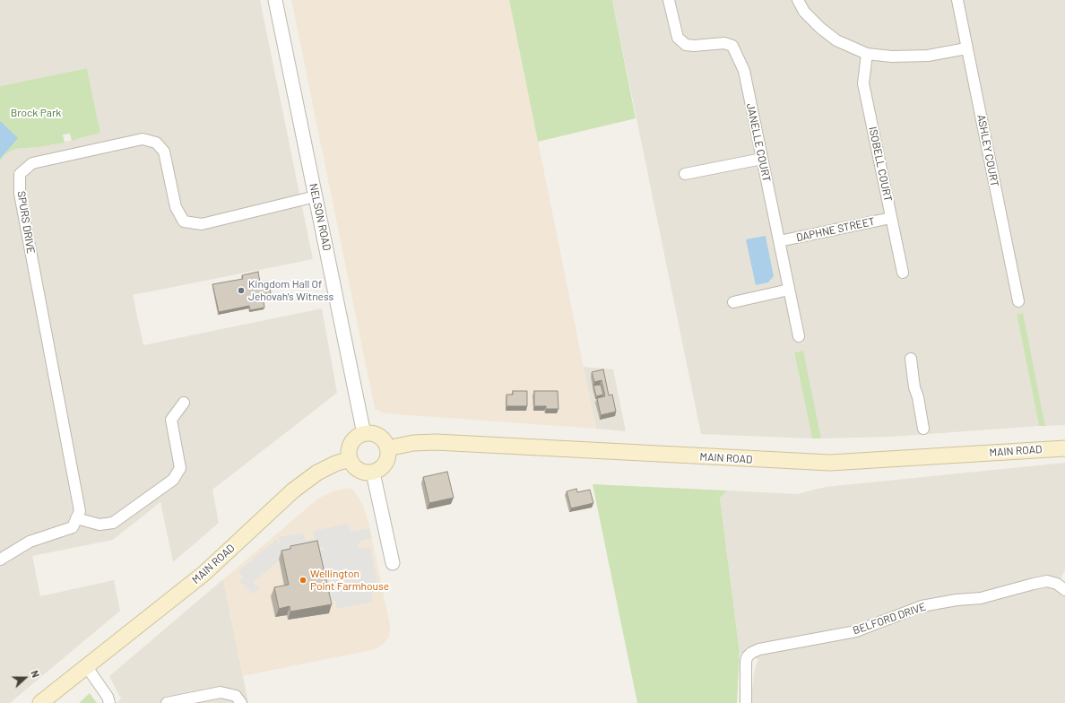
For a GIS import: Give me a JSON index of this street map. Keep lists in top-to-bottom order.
{
  "streets": {
    "main road": ["MAIN ROAD"],
    "street": [
      "JANELLE COURT",
      "ASHLEY COURT",
      "ISOBELL COURT",
      "NELSON ROAD",
      "SPURS DRIVE",
      "DAPHNE STREET",
      "BELFORD DRIVE"
    ]
  },
  "crossings": [
    ["JANELLE COURT", "DAPHNE STREET"],
    ["ISOBELL COURT", "DAPHNE STREET"],
    ["NELSON ROAD", "SPURS DRIVE"],
    ["NELSON ROAD", "MAIN ROAD"]
  ],
  "parks": ["Brock Park"],
  "places": ["Kingdom Hall Of Jehovah's Witness", "Wellington Point Farmhouse"],
  "north": "right"
}
